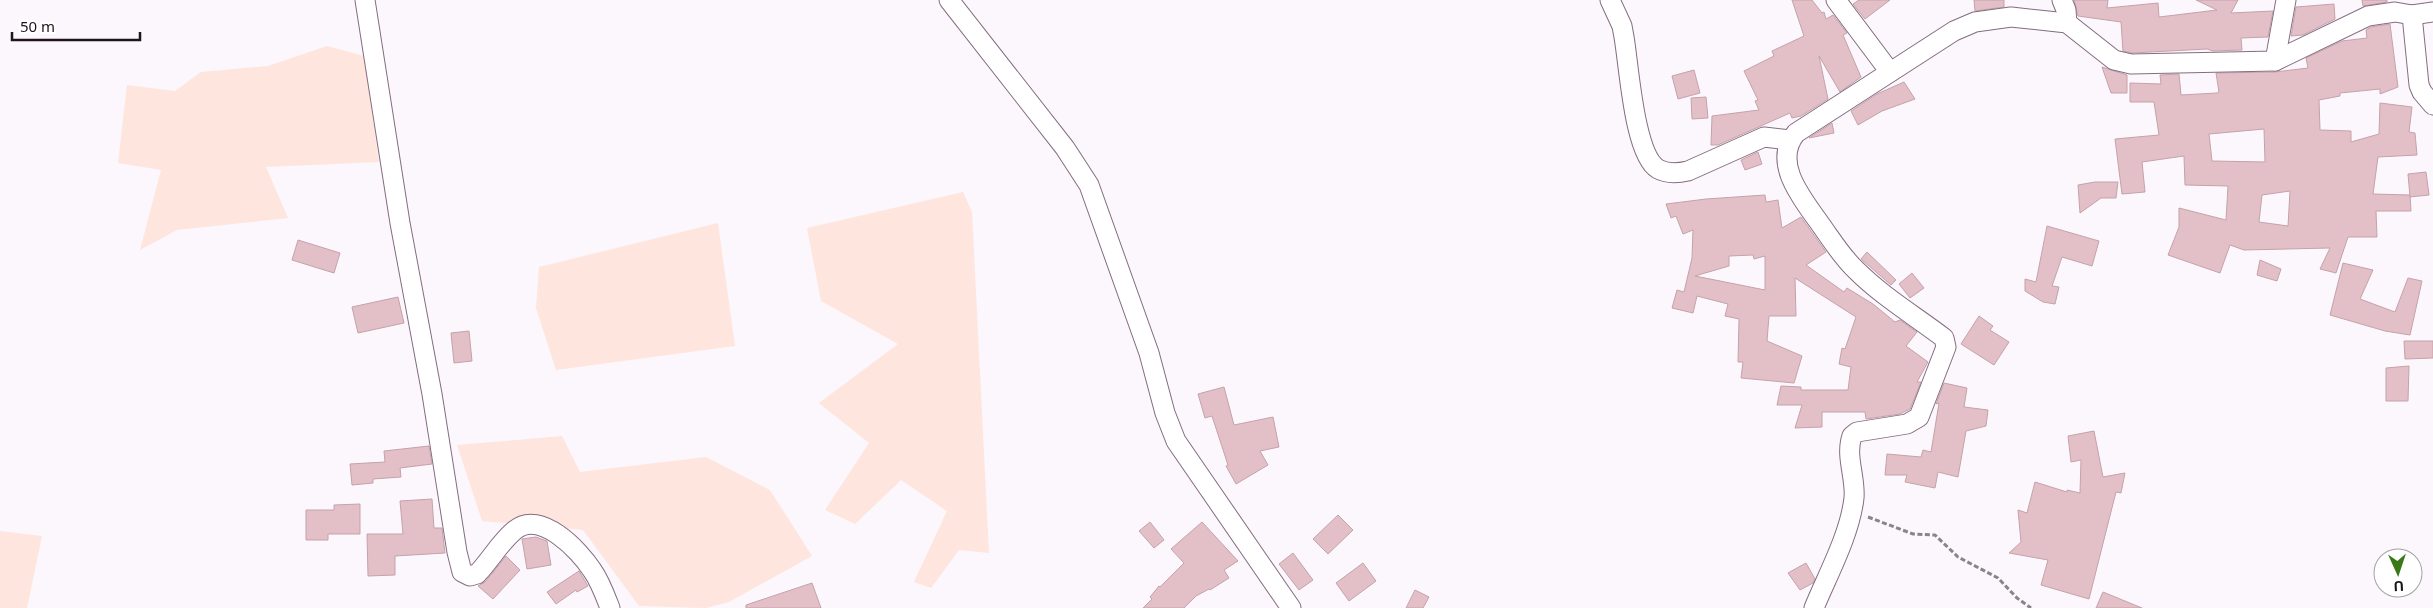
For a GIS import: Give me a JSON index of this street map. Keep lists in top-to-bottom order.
{
  "scale_bar": "50 m",
  "north": "bottom"
}
